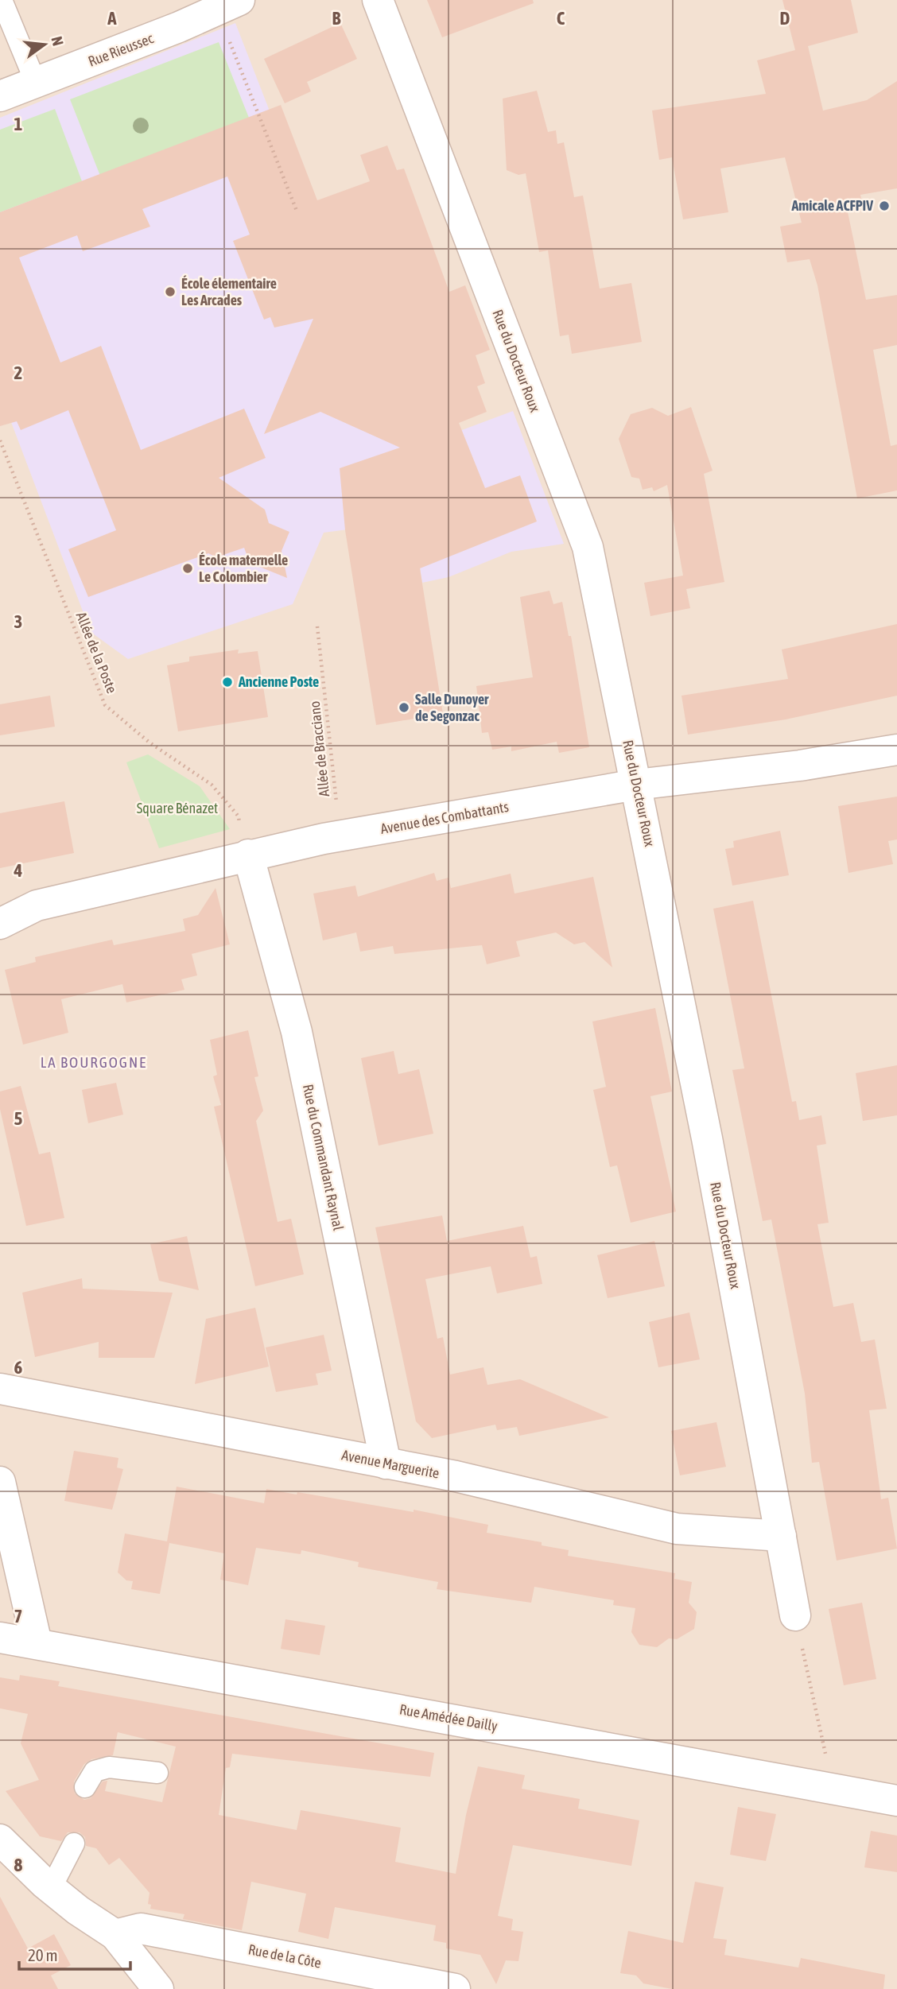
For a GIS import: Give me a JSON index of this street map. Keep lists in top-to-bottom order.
{
  "streets": {
    "street": [
      "Rue Rieussec",
      "Rue du Docteur Roux",
      "Avenue des Combattants",
      "Rue du Commandant Raynal",
      "Avenue Marguerite",
      "Rue Amédée Dailly",
      "Rue de la Côte"
    ],
    "path": ["Allée de la Poste", "Allée de Bracciano"]
  },
  "crossings": [
    ["Rue du Docteur Roux", "Avenue des Combattants"],
    ["Rue du Docteur Roux", "Avenue Marguerite"],
    ["Allée de la Poste", "Avenue des Combattants"],
    ["Allée de la Poste", "Rue du Commandant Raynal"],
    ["Allée de Bracciano", "Avenue des Combattants"],
    ["Avenue des Combattants", "Rue du Commandant Raynal"],
    ["Rue du Commandant Raynal", "Avenue Marguerite"]
  ],
  "districts": ["LA BOURGOGNE"],
  "parks": ["Square Bénazet"],
  "places": [
    "Amicale ACFPIV",
    "École élementaire Les Arcades",
    "École maternelle Le Colombier",
    "Ancienne Poste",
    "Salle Dunoyer de Segonzac"
  ],
  "scale_bar": "20 m",
  "north": "right",
  "grid": {
    "columns": [
      "A",
      "B",
      "C",
      "D"
    ],
    "rows": [
      "1",
      "2",
      "3",
      "4",
      "5",
      "6",
      "7",
      "8"
    ]
  }
}
